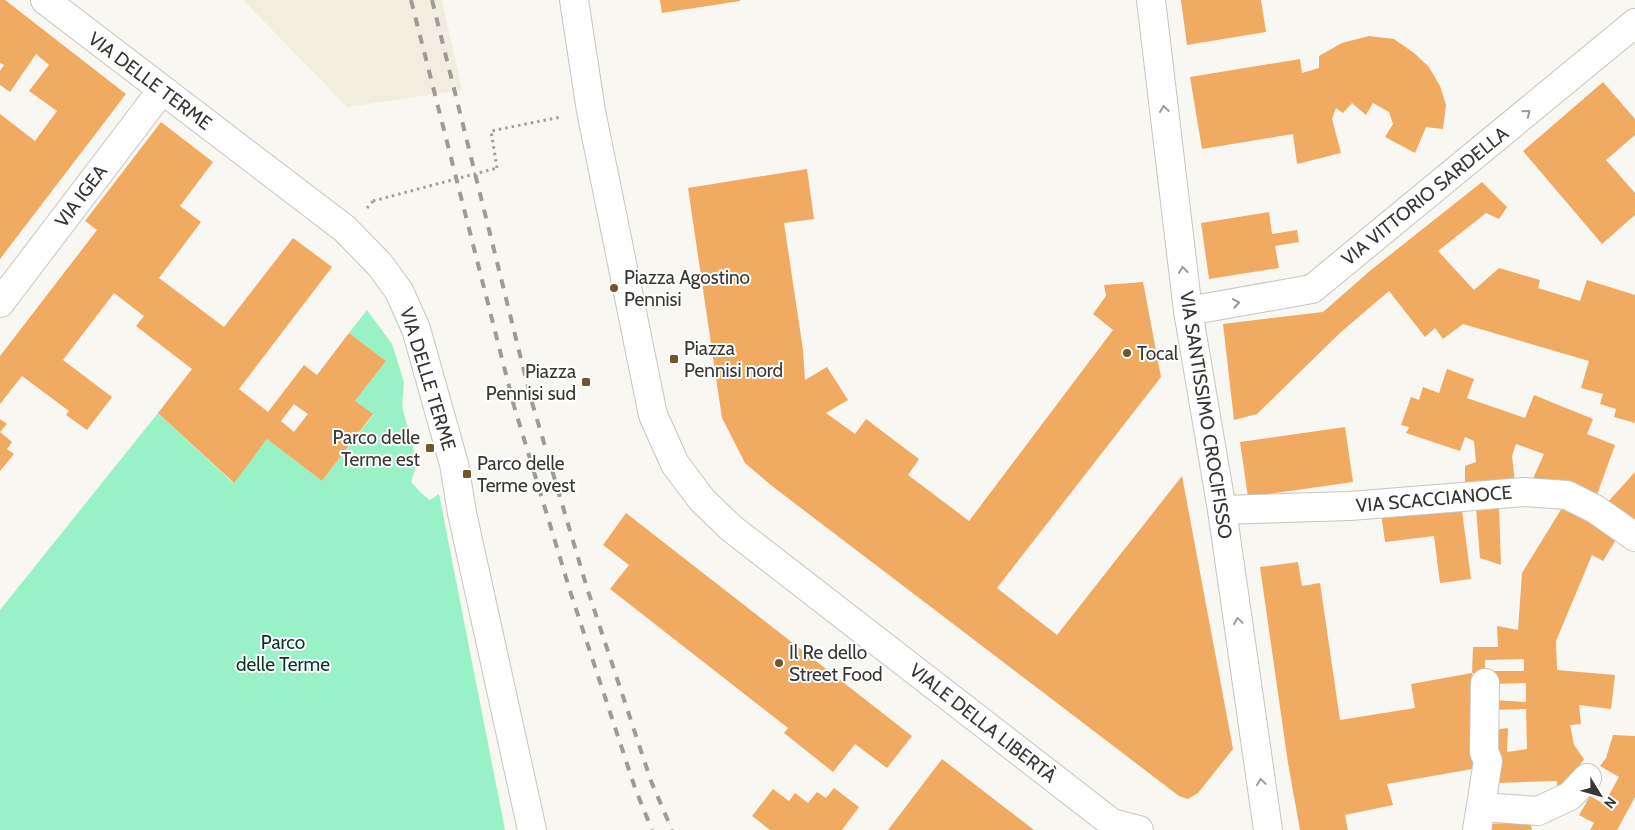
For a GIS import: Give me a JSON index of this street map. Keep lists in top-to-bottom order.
{
  "streets": {
    "street": [
      "VIA DELLE TERME",
      "VIA IGEA",
      "VIA VITTORIO SARDELLA",
      "VIA SANTISSIMO CROCIFISSO",
      "VIA SCACCIANOCE",
      "VIALE DELLA LIBERTÀ"
    ]
  },
  "crossings": [
    ["VIA DELLE TERME", "VIA IGEA"],
    ["VIA VITTORIO SARDELLA", "VIA SANTISSIMO CROCIFISSO"],
    ["VIA SANTISSIMO CROCIFISSO", "VIA SCACCIANOCE"]
  ],
  "one_way": ["VIA VITTORIO SARDELLA", "VIA SANTISSIMO CROCIFISSO"],
  "parks": ["Parco delle Terme"],
  "places": {
    "other": ["Piazza Agostino Pennisi", "Tocal", "Il Re dello Street Food"],
    "transit": [
      "Piazza Pennisi nord",
      "Piazza Pennisi sud",
      "Parco delle Terme est",
      "Parco delle Terme ovest"
    ]
  },
  "north": "bottom right"
}
